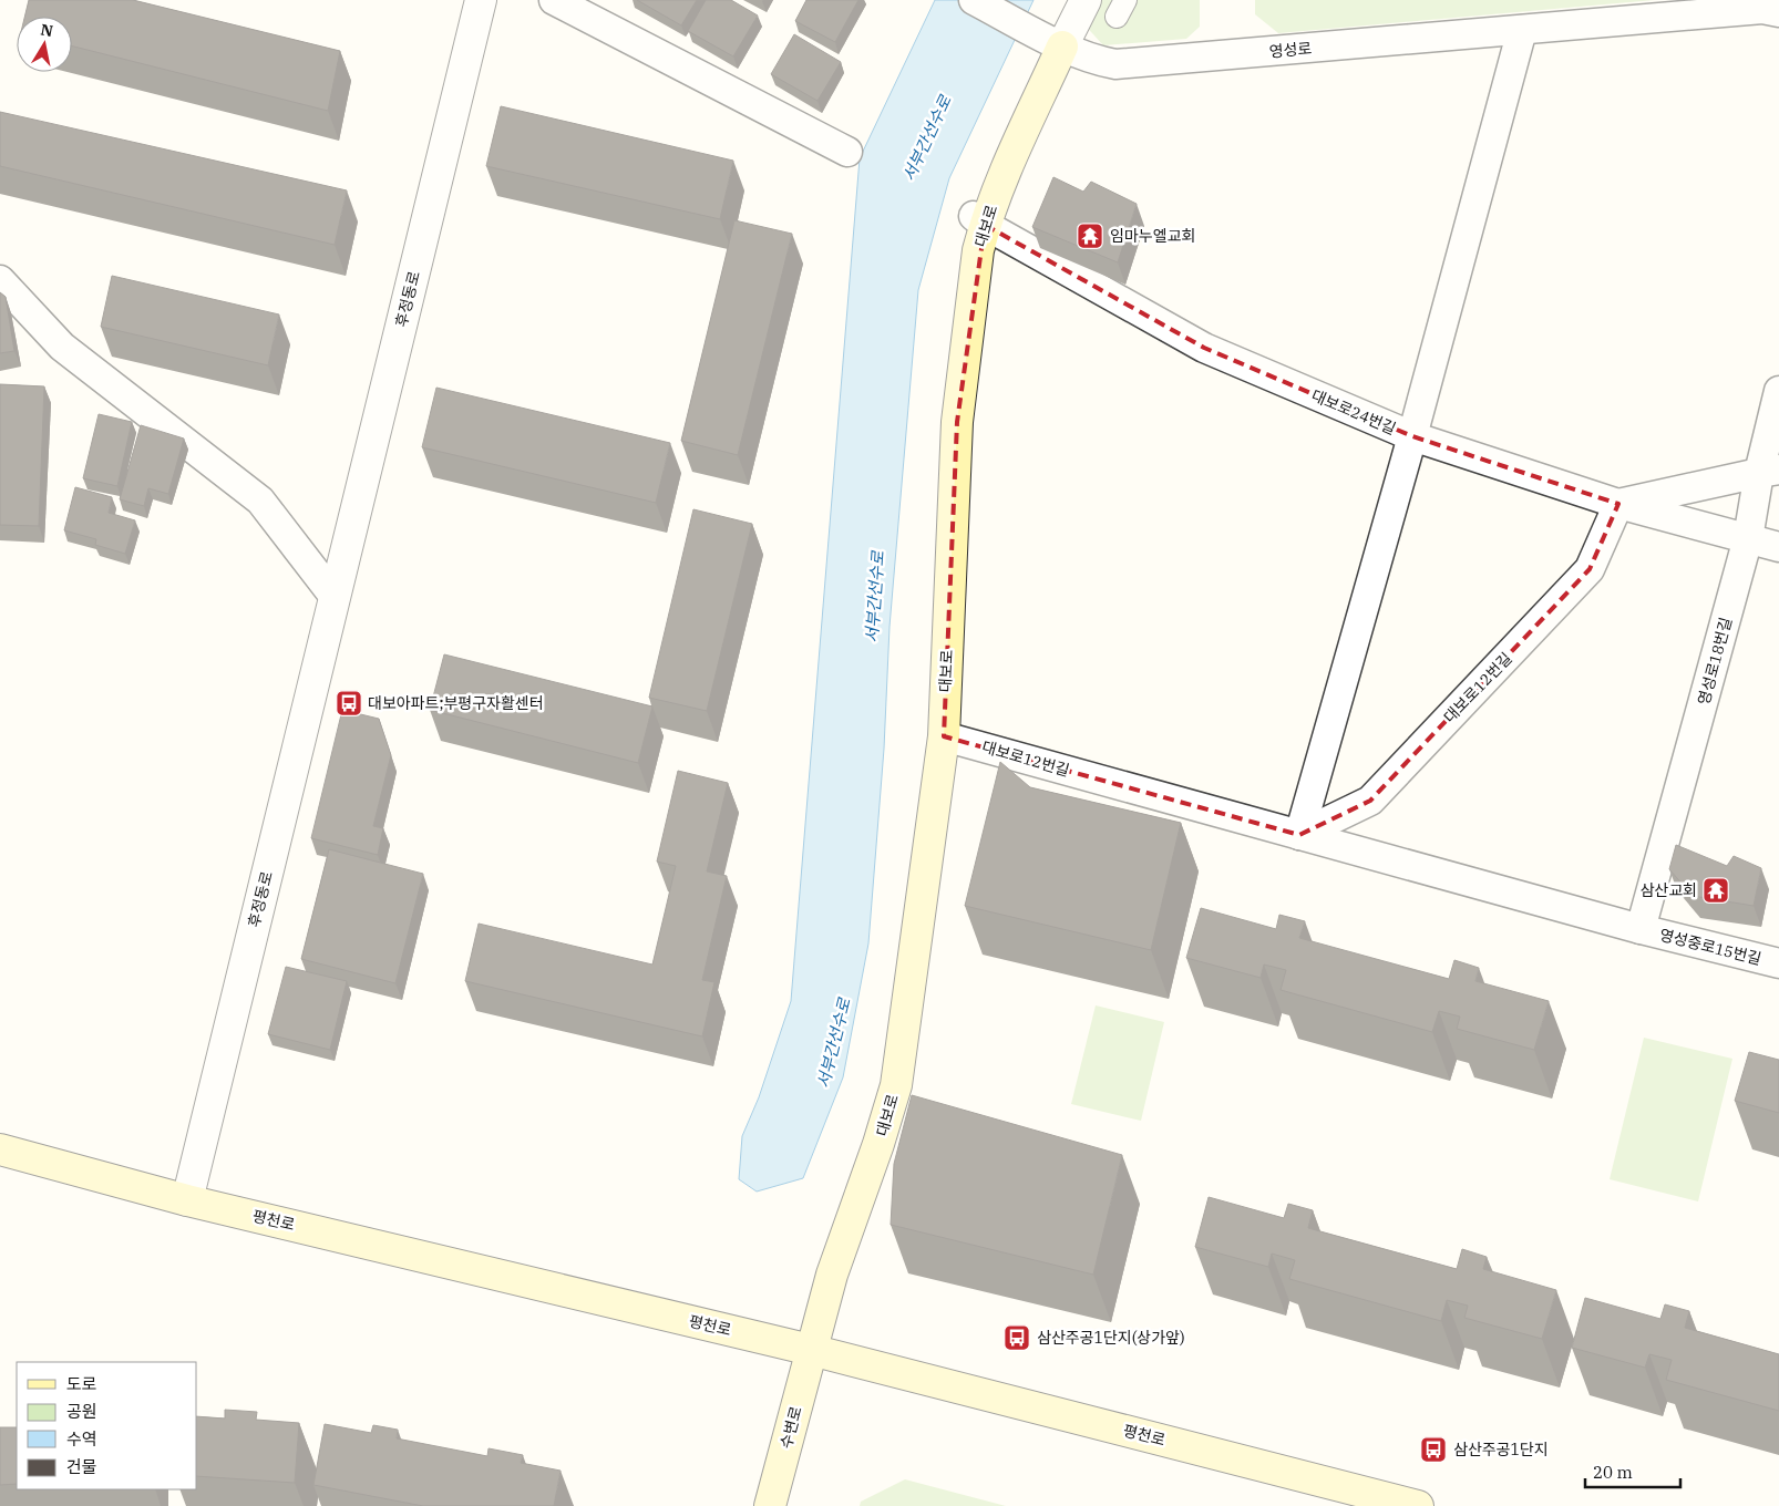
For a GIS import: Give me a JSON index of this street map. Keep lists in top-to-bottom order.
{
  "streets": {
    "main road": ["대보로", "평천로", "수변로"],
    "street": [
      "영성로",
      "후정동로",
      "대보로24번길",
      "영성로18번길",
      "대보로12번길",
      "영성중로15번길"
    ]
  },
  "crossings": [
    ["영성로", "대보로"],
    ["대보로", "대보로24번길"],
    ["대보로", "대보로12번길"],
    ["대보로", "평천로"],
    ["대보로", "수변로"],
    ["후정동로", "평천로"],
    ["대보로24번길", "영성로18번길"],
    ["대보로24번길", "대보로12번길"],
    ["영성로18번길", "대보로12번길"],
    ["영성로18번길", "영성중로15번길"],
    ["대보로12번길", "영성중로15번길"],
    ["평천로", "수변로"]
  ],
  "water": ["서부간선수로"],
  "places": {
    "temple": ["임마누엘교회", "삼산교회"],
    "bus stop": ["대보아파트;부평구자활센터", "삼산주공1단지(상가앞)", "삼산주공1단지"]
  },
  "legend": [
    "도로",
    "공원",
    "수역",
    "건물"
  ],
  "scale_bar": "20 m",
  "north": "top"
}
